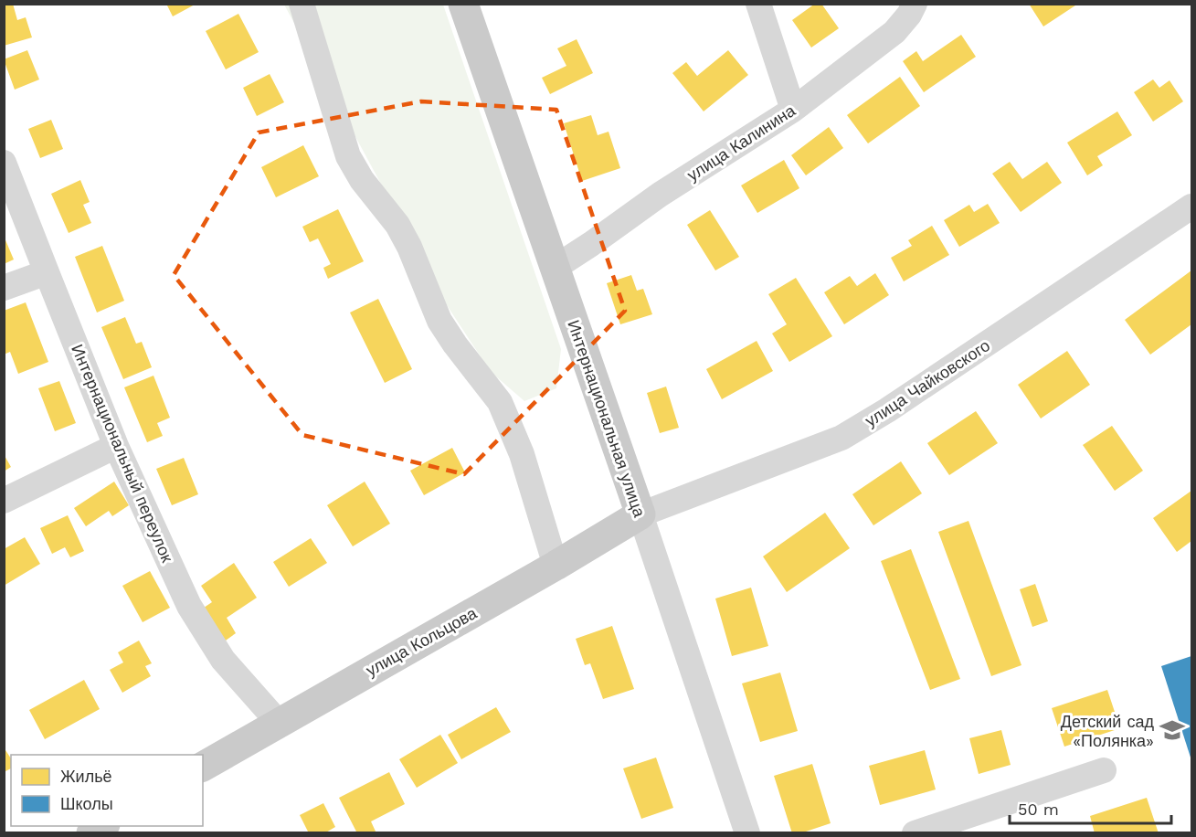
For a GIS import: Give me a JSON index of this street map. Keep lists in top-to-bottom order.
{
  "streets": {
    "main road": ["Интернациональная улица", "улица Кольцова"],
    "street": ["улица Калинина", "улица Чайковского", "Интернациональный переулок"]
  },
  "crossings": [
    ["улица Калинина", "Интернациональная улица"],
    ["улица Чайковского", "Интернациональная улица"],
    ["улица Чайковского", "улица Кольцова"],
    ["Интернациональная улица", "улица Кольцова"],
    ["Интернациональный переулок", "улица Кольцова"]
  ],
  "places": {
    "school or university": ["Детский сад «Полянка»"]
  },
  "legend": ["Жильё", "Школы"],
  "scale_bar": "50 m"
}
